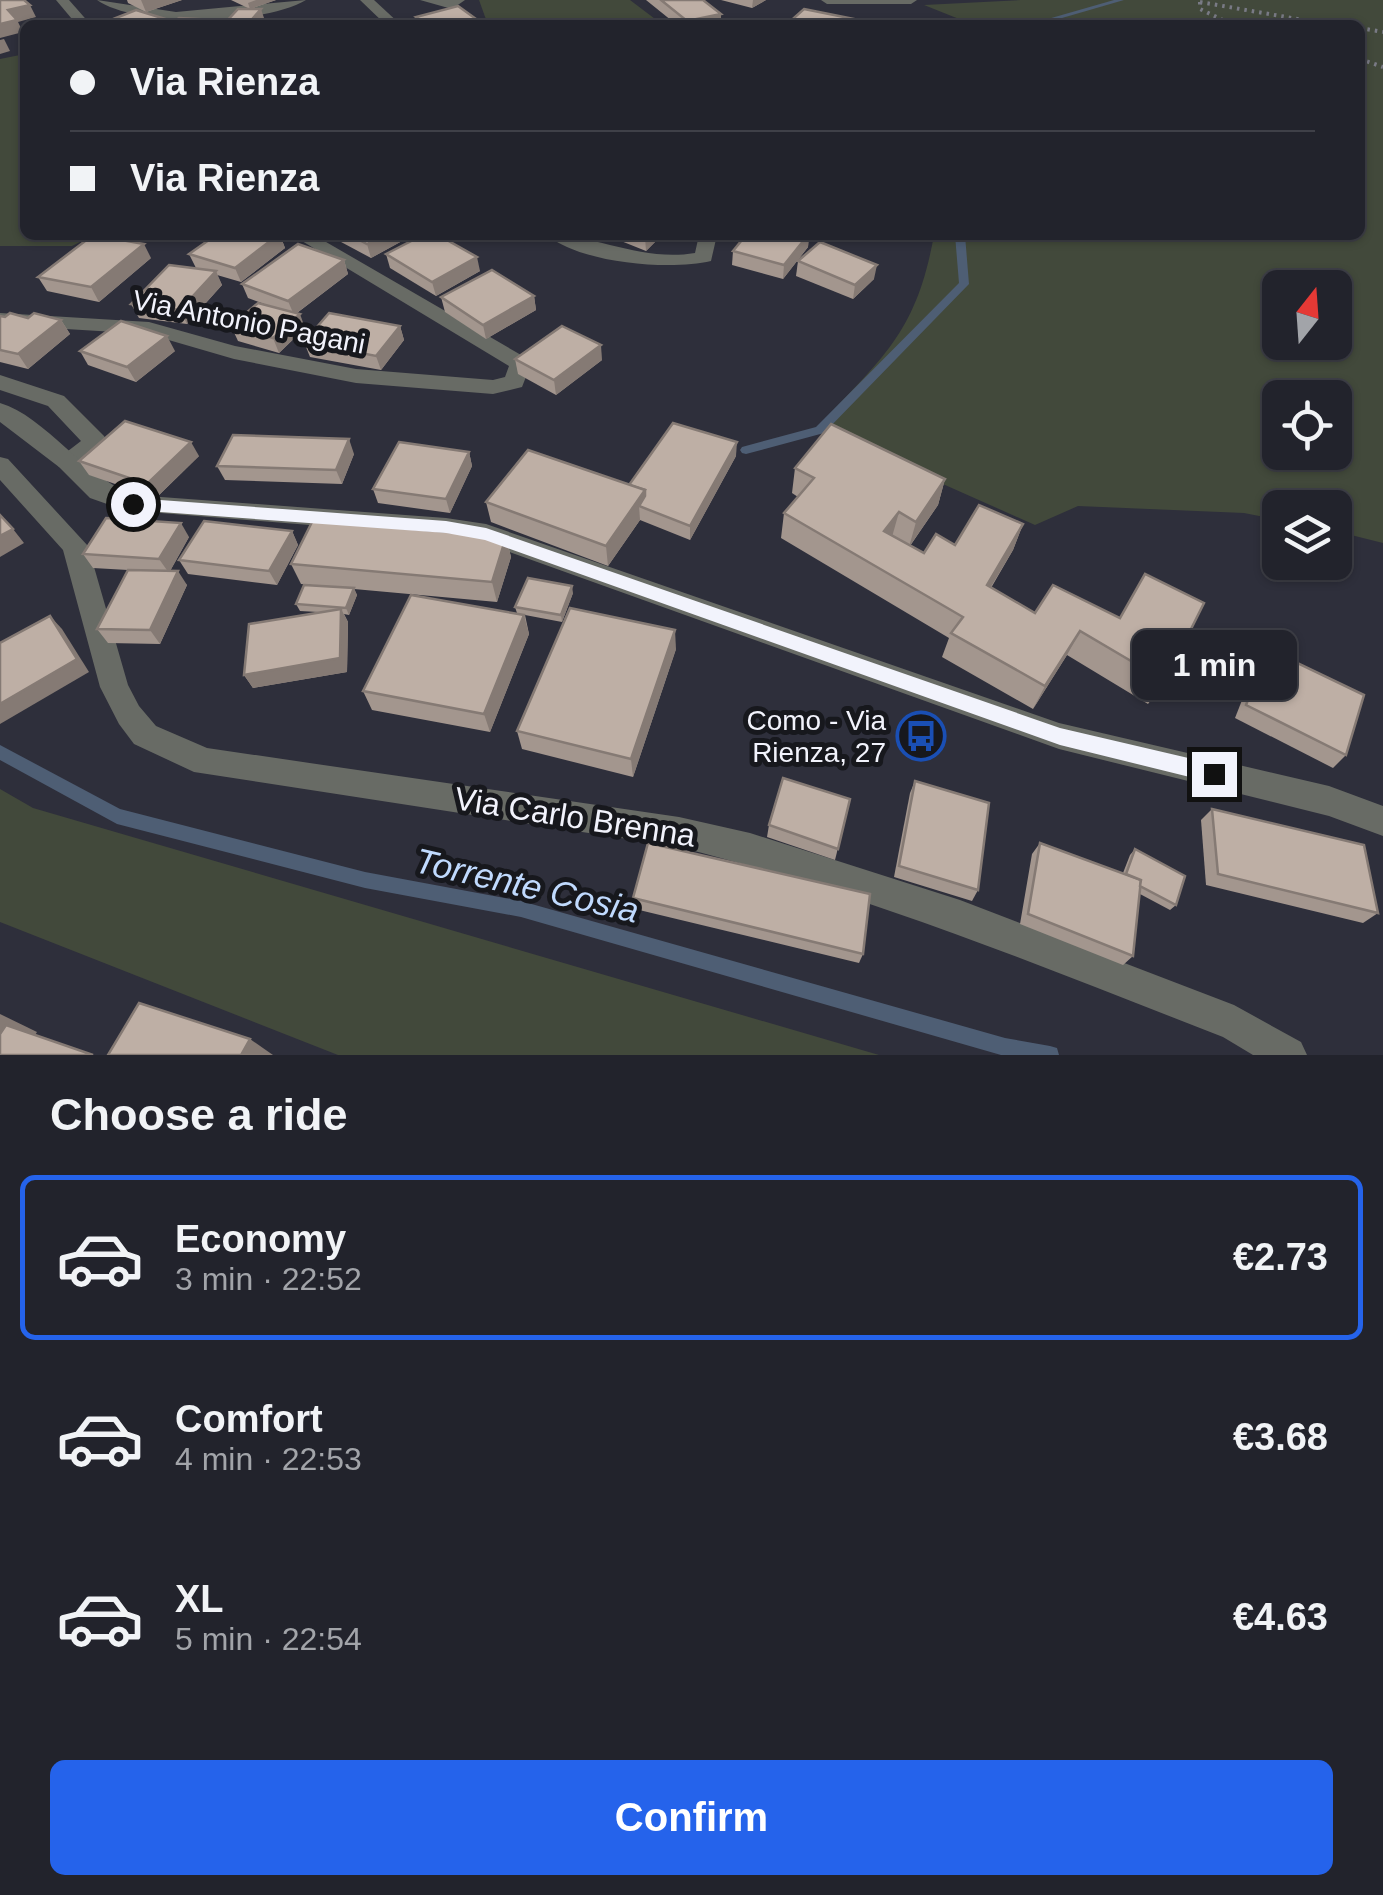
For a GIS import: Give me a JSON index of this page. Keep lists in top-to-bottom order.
{
  "streets": {
    "street": ["Via Antonio Pagani", "Via Carlo Brenna"]
  },
  "water": ["Torrente Cosia"],
  "places": {
    "bus stop": ["Como - Via Rienza, 27"]
  },
  "north": "top",
  "page": {
    "banner": ["Via Rienza", "Via Rienza"],
    "bubble": "1 min",
    "heading": "Choose a ride",
    "list": [
      {
        "name": "Economy",
        "note": "3 min · 22:52",
        "value": "€2.73"
      },
      {
        "name": "Comfort",
        "note": "4 min · 22:53",
        "value": "€3.68"
      },
      {
        "name": "XL",
        "note": "5 min · 22:54",
        "value": "€4.63"
      }
    ],
    "buttons": "Confirm"
  }
}
